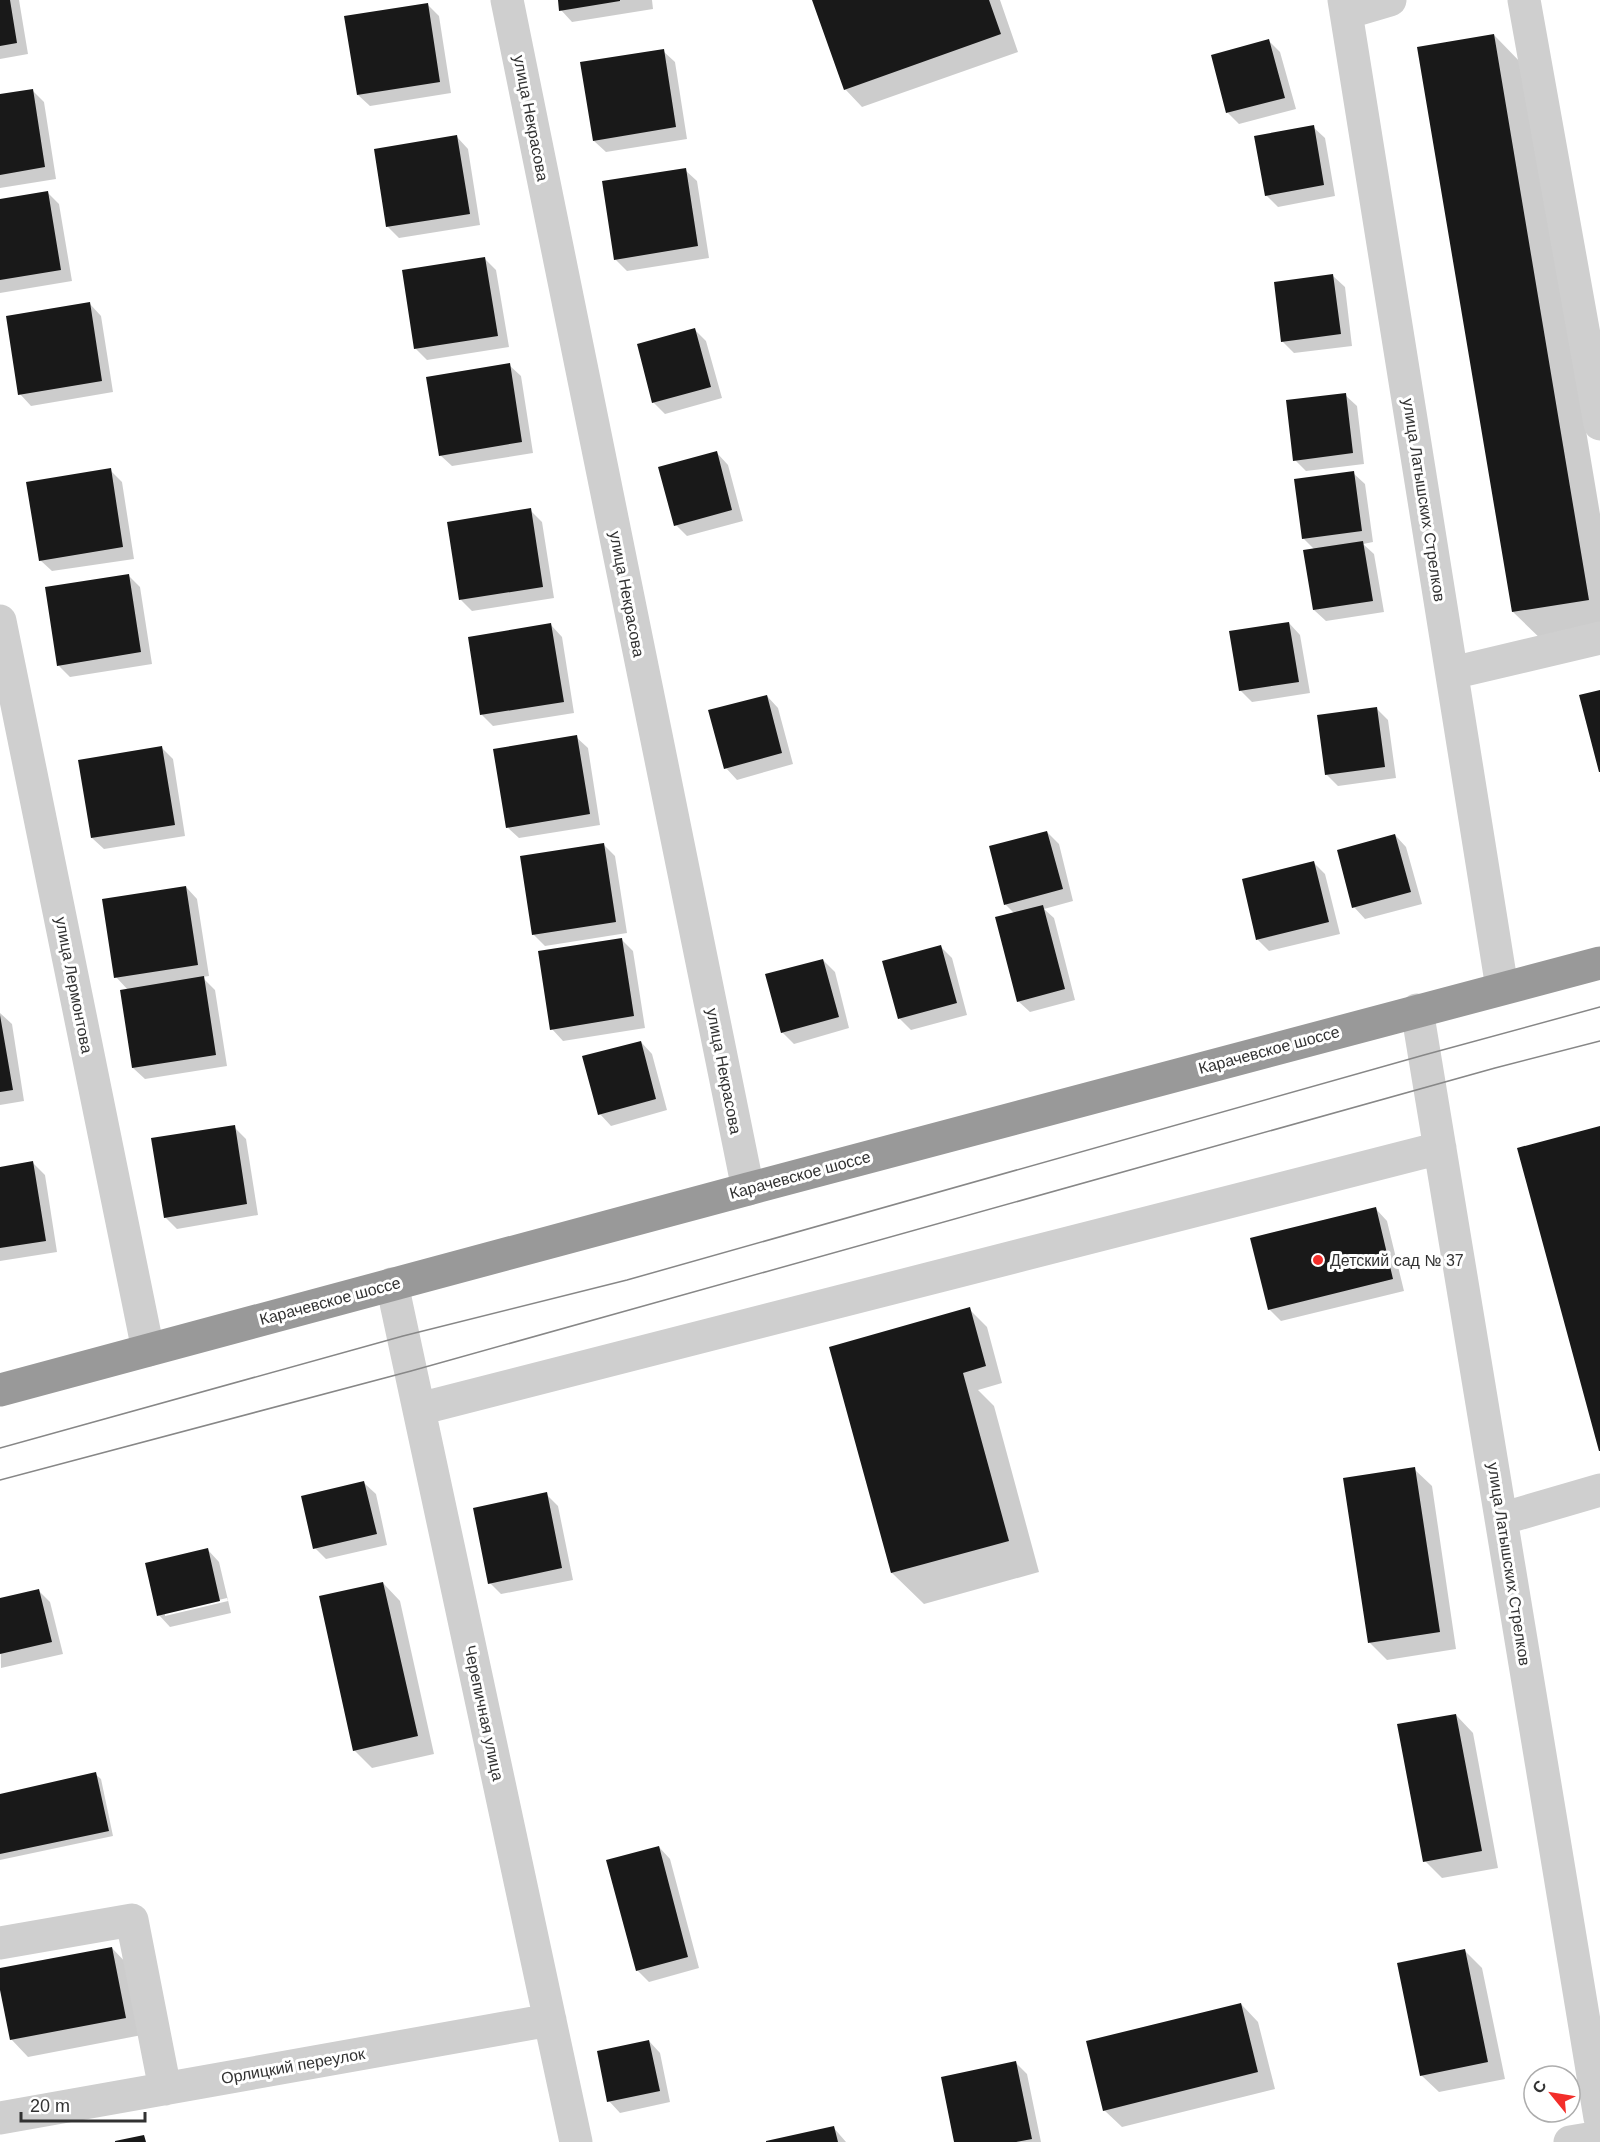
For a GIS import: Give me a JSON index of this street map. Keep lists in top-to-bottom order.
{
  "streets": {
    "highway": ["Карачевское шоссе"],
    "street": [
      "улица Некрасова",
      "улица Латышских Стрелков",
      "улица Лермонтова",
      "Черепичная улица",
      "Орлицкий переулок"
    ]
  },
  "crossings": [
    ["улица Некрасова", "Карачевское шоссе"],
    ["улица Латышских Стрелков", "Карачевское шоссе"],
    ["улица Лермонтова", "Карачевское шоссе"],
    ["Карачевское шоссе", "Черепичная улица"],
    ["Черепичная улица", "Орлицкий переулок"]
  ],
  "places": ["Детский сад № 37"],
  "scale_bar": "20 m",
  "north": "top left"
}
